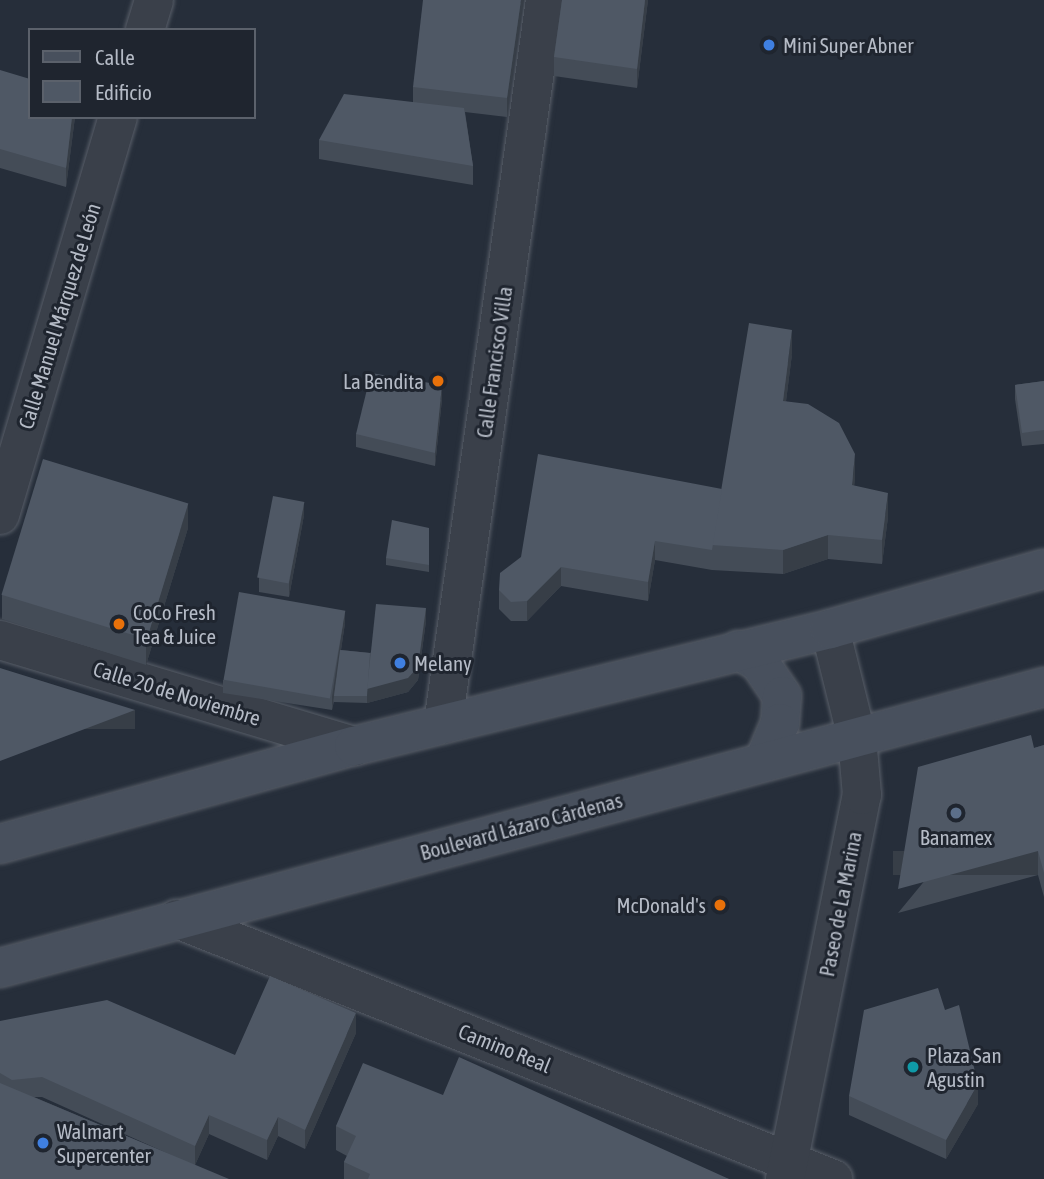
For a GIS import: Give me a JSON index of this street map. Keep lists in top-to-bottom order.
{
  "streets": {
    "main road": ["Boulevard Lázaro Cárdenas"],
    "street": [
      "Calle Manuel Márquez de León",
      "Calle Francisco Villa",
      "Calle 20 de Noviembre",
      "Paseo de La Marina",
      "Camino Real"
    ]
  },
  "crossings": [
    ["Boulevard Lázaro Cárdenas", "Paseo de La Marina"],
    ["Boulevard Lázaro Cárdenas", "Camino Real"],
    ["Paseo de La Marina", "Camino Real"]
  ],
  "places": [
    "Mini Super Abner",
    "La Bendita",
    "CoCo Fresh Tea & Juice",
    "Melany",
    "Banamex",
    "McDonald's",
    "Plaza San Agustin",
    "Walmart Supercenter"
  ],
  "legend": ["Calle", "Edificio"]
}
